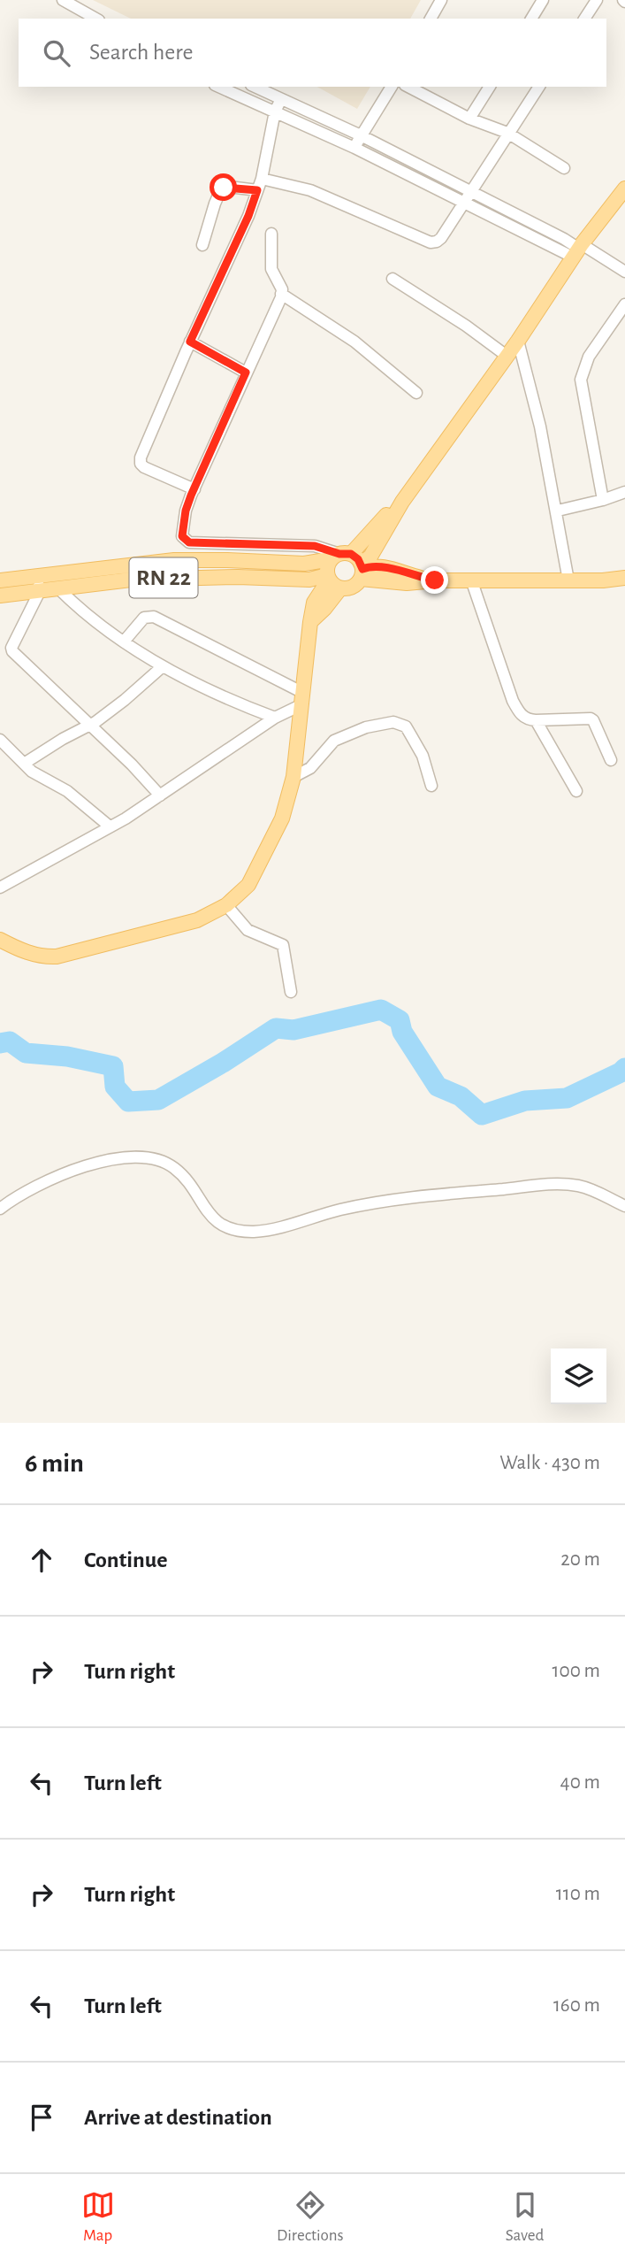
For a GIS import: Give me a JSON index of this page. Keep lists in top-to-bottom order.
{
  "streets": {
    "main road": ["RN 22"]
  },
  "page": {
    "search": "Search here",
    "heading": ["6 min", "Walk · 430 m"],
    "list": [
      ["Continue", "20 m"],
      ["Turn right", "100 m"],
      ["Turn left", "40 m"],
      ["Turn right", "110 m"],
      ["Turn left", "160 m"],
      "Arrive at destination"
    ],
    "nav": ["Map", "Directions", "Saved"]
  }
}
